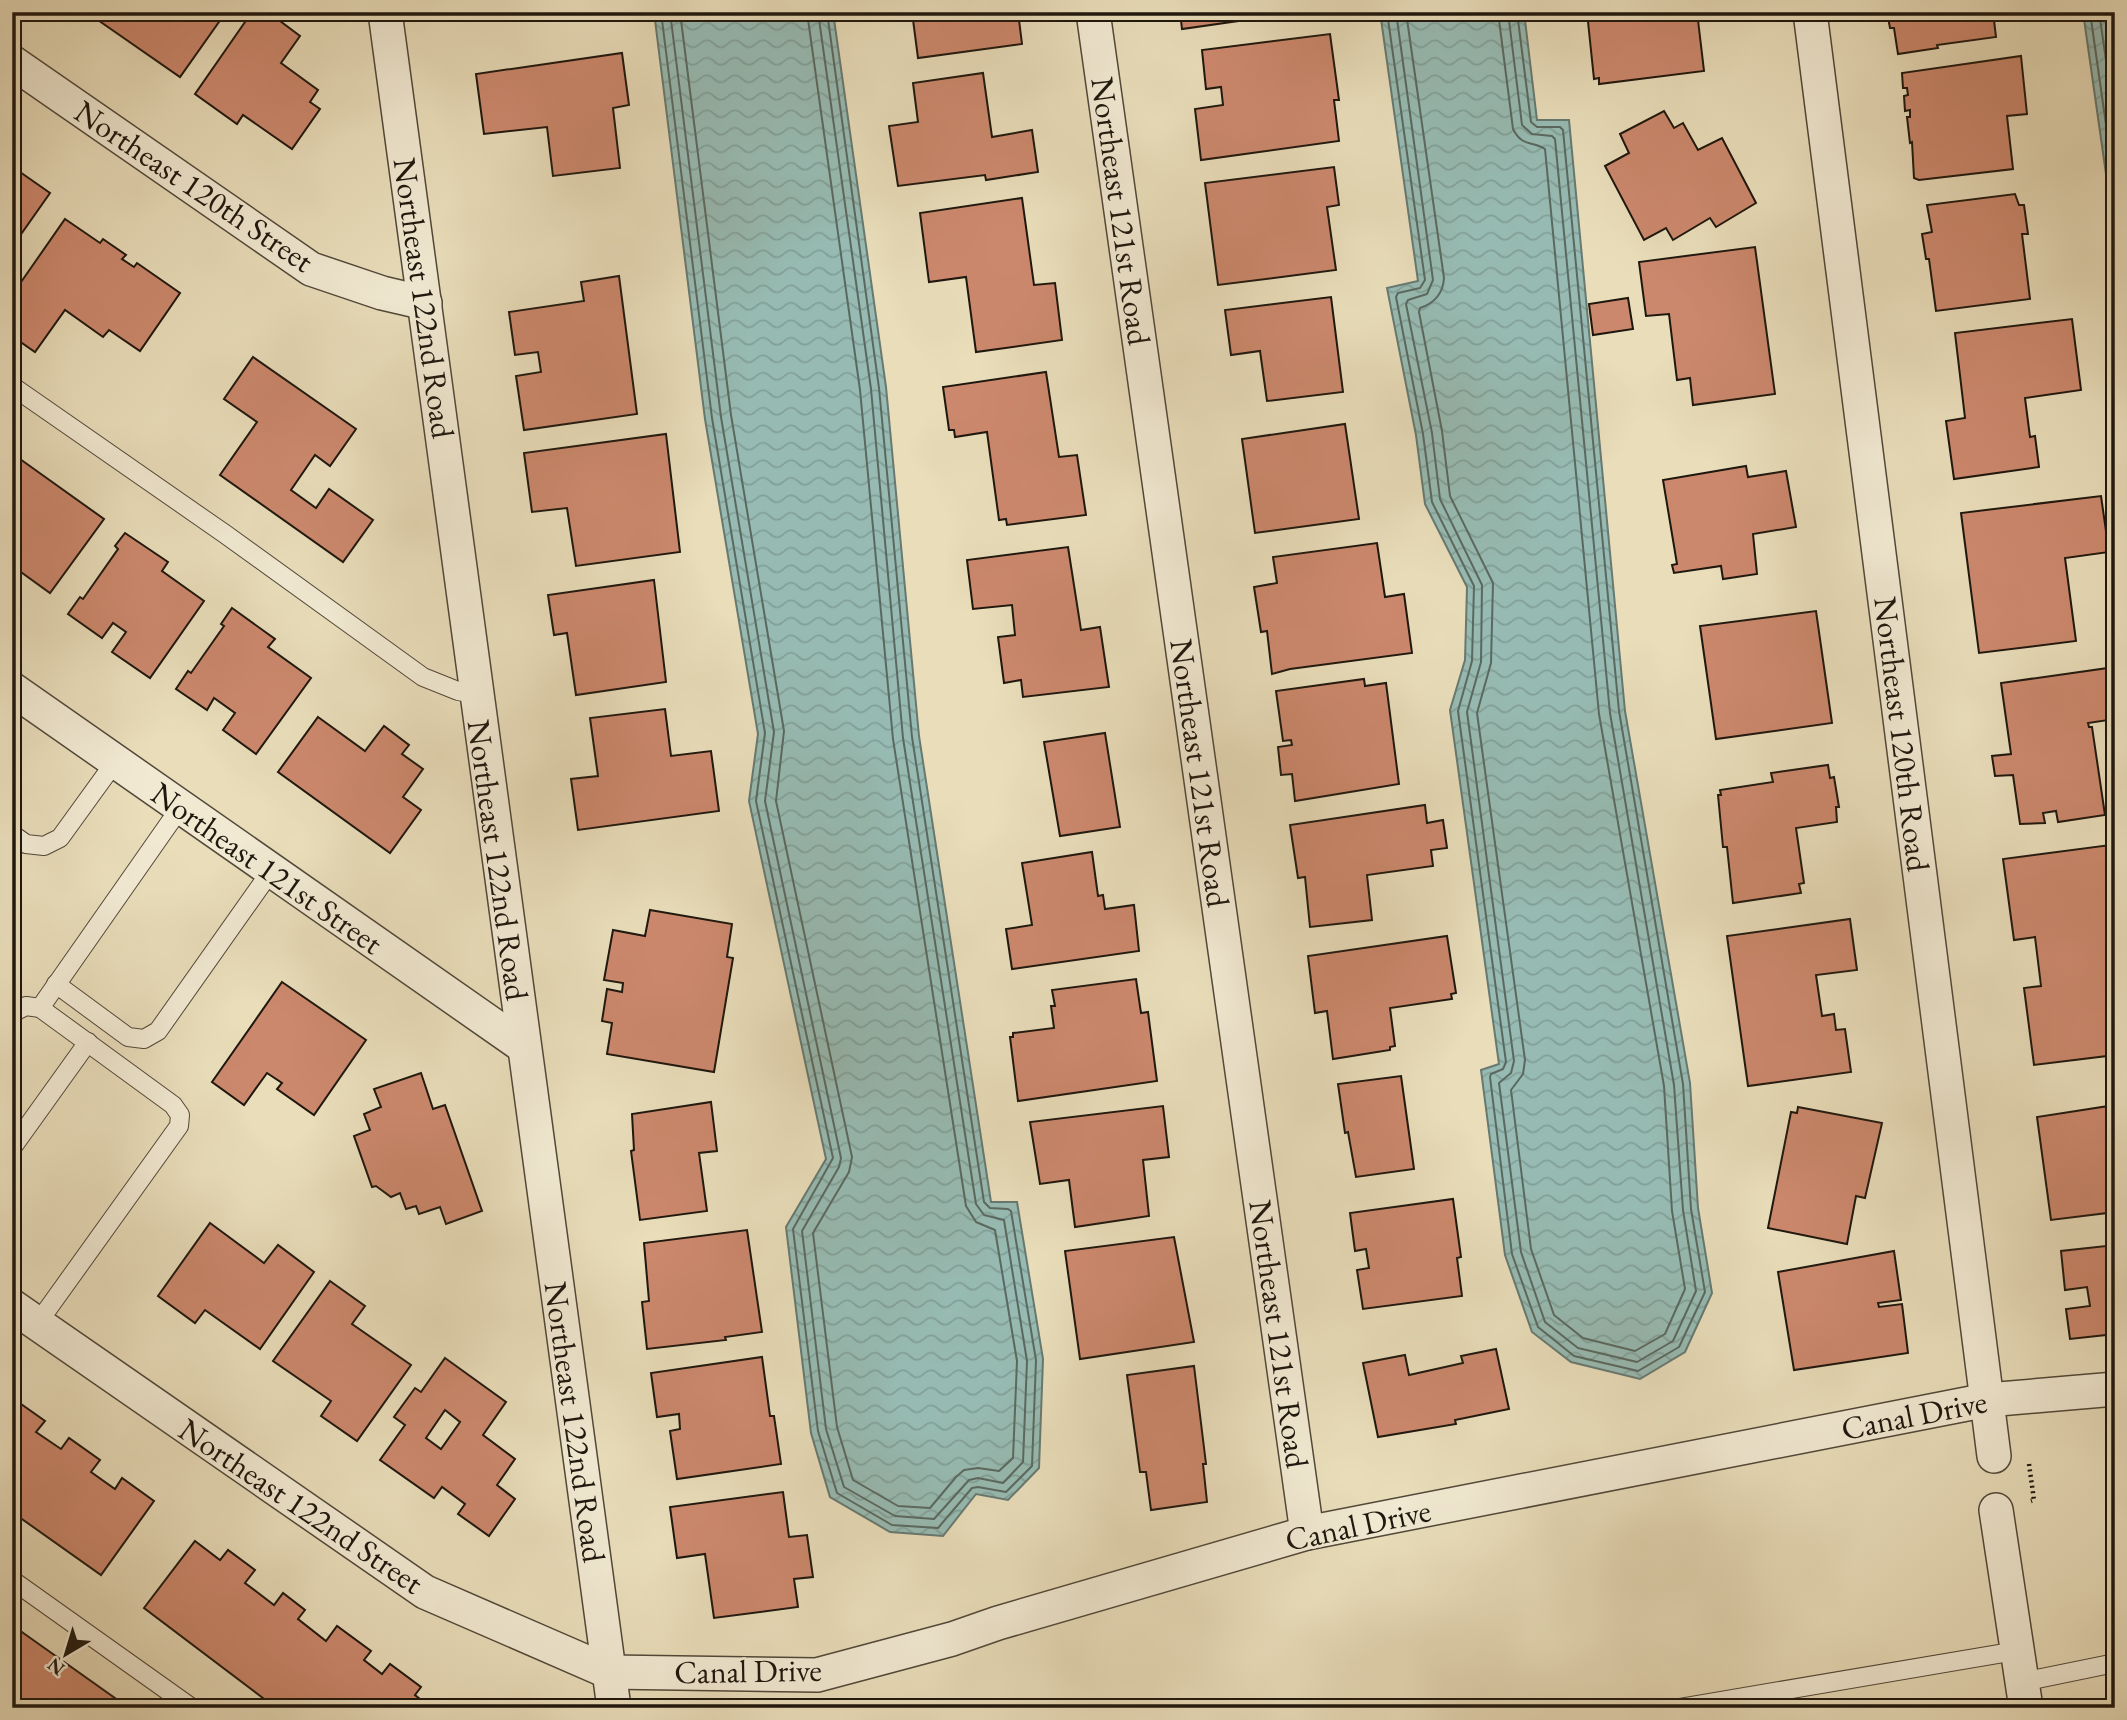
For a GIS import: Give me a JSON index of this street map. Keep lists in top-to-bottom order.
{
  "streets": {
    "street": [
      "Northeast 120th Street",
      "Northeast 121st Road",
      "Northeast 122nd Road",
      "Northeast 120th Road",
      "Northeast 121st Street",
      "Canal Drive",
      "Northeast 122nd Street"
    ]
  },
  "crossings": [
    ["Northeast 120th Street", "Northeast 122nd Road"],
    ["Northeast 121st Road", "Canal Drive"],
    ["Northeast 122nd Road", "Northeast 121st Street"],
    ["Northeast 122nd Road", "Canal Drive"],
    ["Northeast 122nd Road", "Northeast 122nd Street"],
    ["Northeast 120th Road", "Canal Drive"],
    ["Canal Drive", "Northeast 122nd Street"]
  ],
  "north": "bottom left"
}
